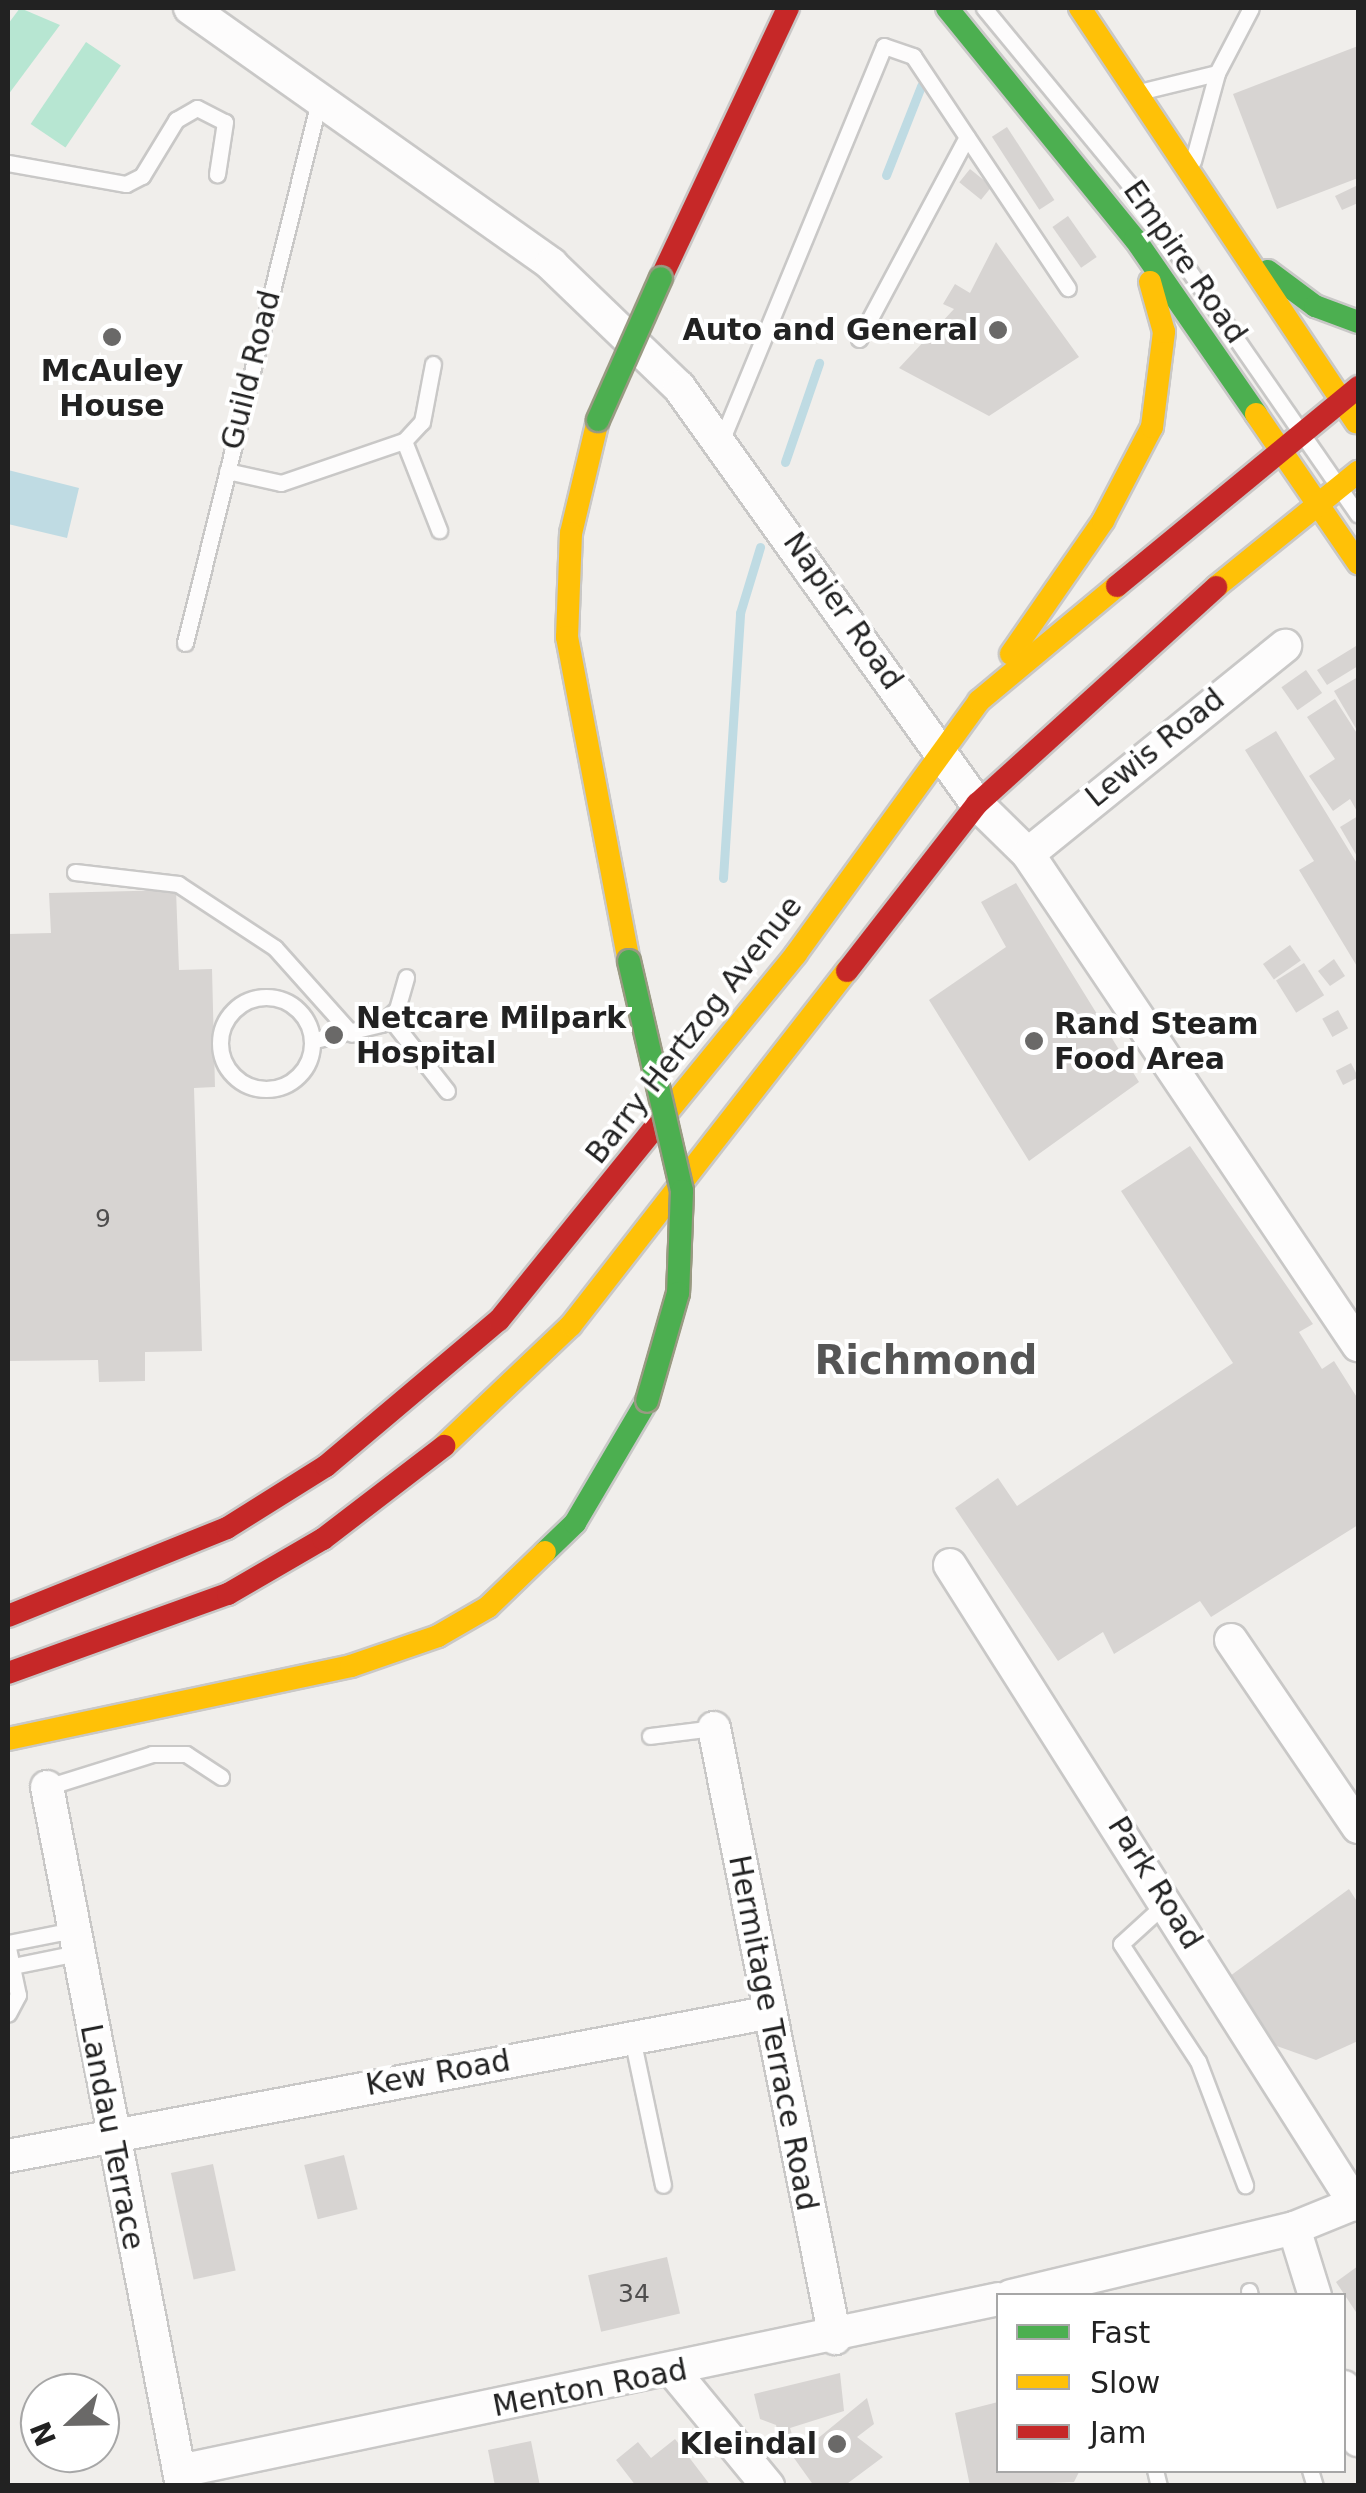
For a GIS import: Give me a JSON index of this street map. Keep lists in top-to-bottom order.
{
  "streets": {
    "main road": ["Empire Road", "Barry Hertzog Avenue"],
    "street": [
      "Napier Road",
      "Lewis Road",
      "Park Road",
      "Hermitage Terrace Road",
      "Kew Road",
      "Landau Terrace",
      "Menton Road"
    ],
    "lane": ["Guild Road"]
  },
  "crossings": [
    ["Empire Road", "Barry Hertzog Avenue"],
    ["Guild Road", "Napier Road"],
    ["Napier Road", "Lewis Road"],
    ["Napier Road", "Barry Hertzog Avenue"],
    ["Hermitage Terrace Road", "Kew Road"],
    ["Hermitage Terrace Road", "Menton Road"],
    ["Kew Road", "Landau Terrace"],
    ["Landau Terrace", "Menton Road"]
  ],
  "districts": ["Richmond"],
  "places": [
    "Auto and General",
    "McAuley House",
    "Netcare Milpark Hospital",
    "Rand Steam Food Area",
    "Kleindal"
  ],
  "house_numbers": ["9", "34"],
  "legend": ["Fast", "Slow", "Jam"],
  "north": "left"
}
